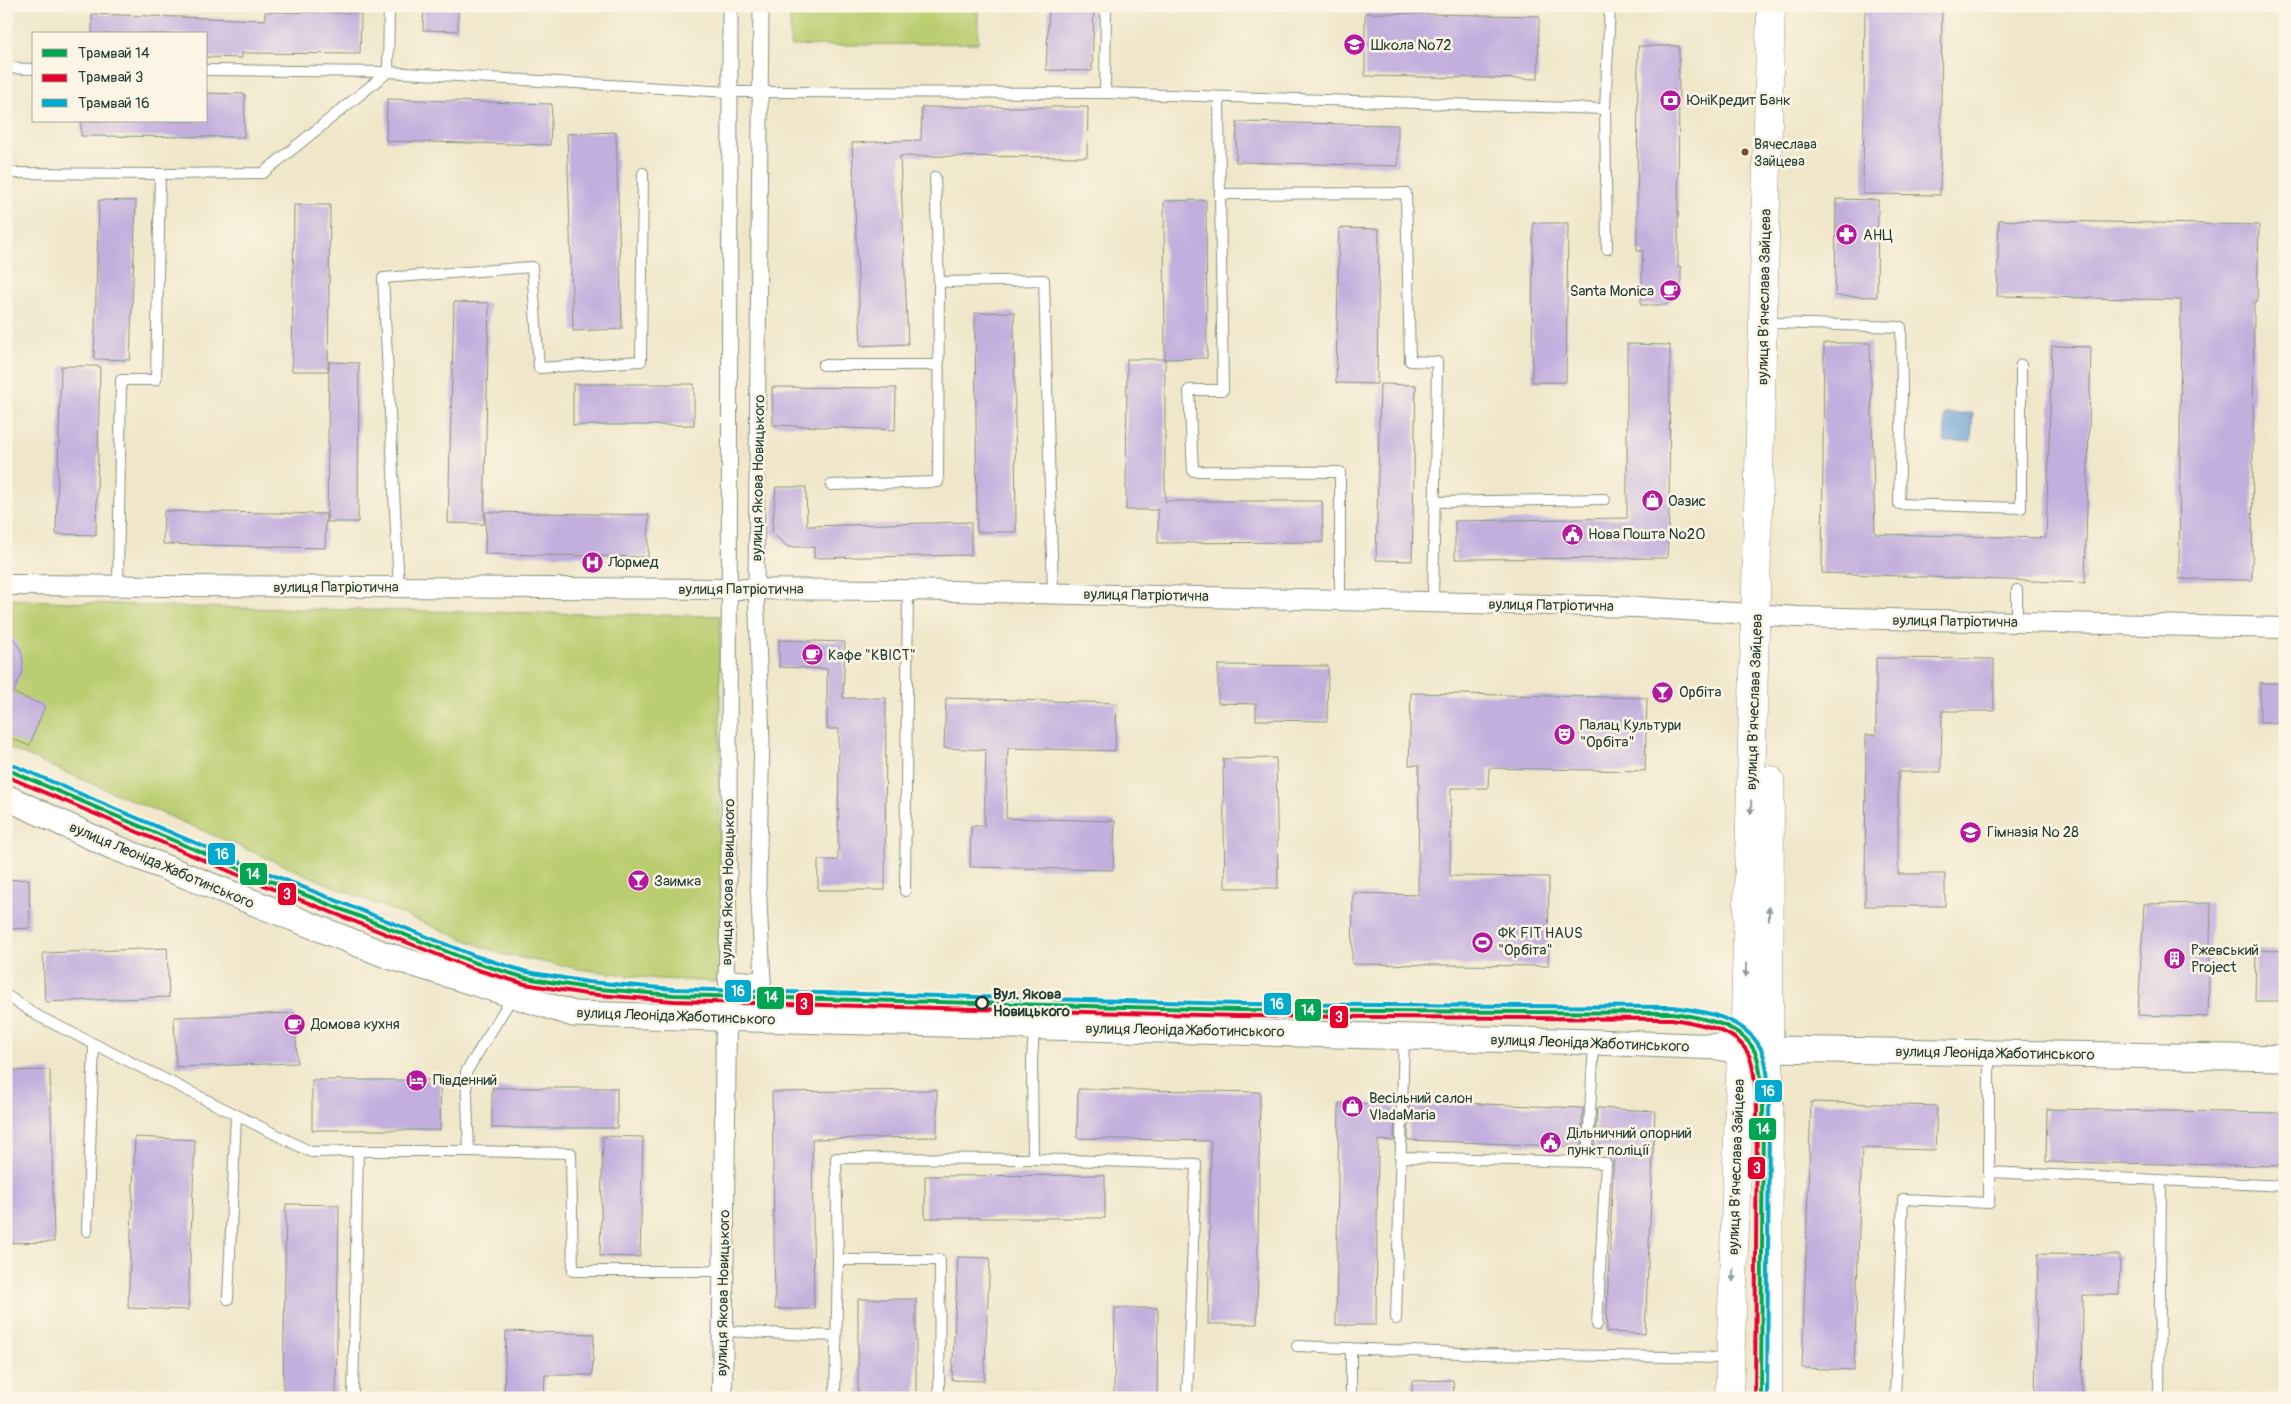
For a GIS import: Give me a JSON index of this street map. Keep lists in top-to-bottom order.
{
  "streets": {
    "main road": ["вулиця Вʼячеслава Зайцева"],
    "street": ["вулиця Якова Новицького", "вулиця Патріотична", "вулиця Леоніда Жаботинського"]
  },
  "crossings": [
    ["вулиця Вʼячеслава Зайцева", "вулиця Патріотична"],
    ["вулиця Вʼячеслава Зайцева", "вулиця Леоніда Жаботинського"],
    ["вулиця Якова Новицького", "вулиця Патріотична"],
    ["вулиця Якова Новицького", "вулиця Леоніда Жаботинського"]
  ],
  "places": {
    "school or university": ["Школа №72", "Гімназія № 28"],
    "bank": ["ЮніКредит Банк"],
    "other": ["Вячеслава Зайцева", "Вул. Якова Новицького"],
    "pharmacy": ["АНЦ"],
    "cafe": ["Santa Monica", "Кафе \"КВІСТ\"", "Домова кухня"],
    "shop": ["Оазис", "Весільний салон VladaMaria"],
    "public building": ["Нова Пошта №20", "Дільничний опорний пункт поліції"],
    "hospital": ["Лормед"],
    "bar": ["Орбіта", "Заимка"],
    "theatre": ["Палац Культури \"Орбіта\""],
    "sports": ["ФК FIT HAUS \"Орбіта\""],
    "building": ["Ржевський Project"],
    "hotel": ["Південний"]
  },
  "lines": ["tram line 16", "tram line 14", "tram line 3"],
  "legend": ["Трамвай 14", "Трамвай 3", "Трамвай 16"]
}
